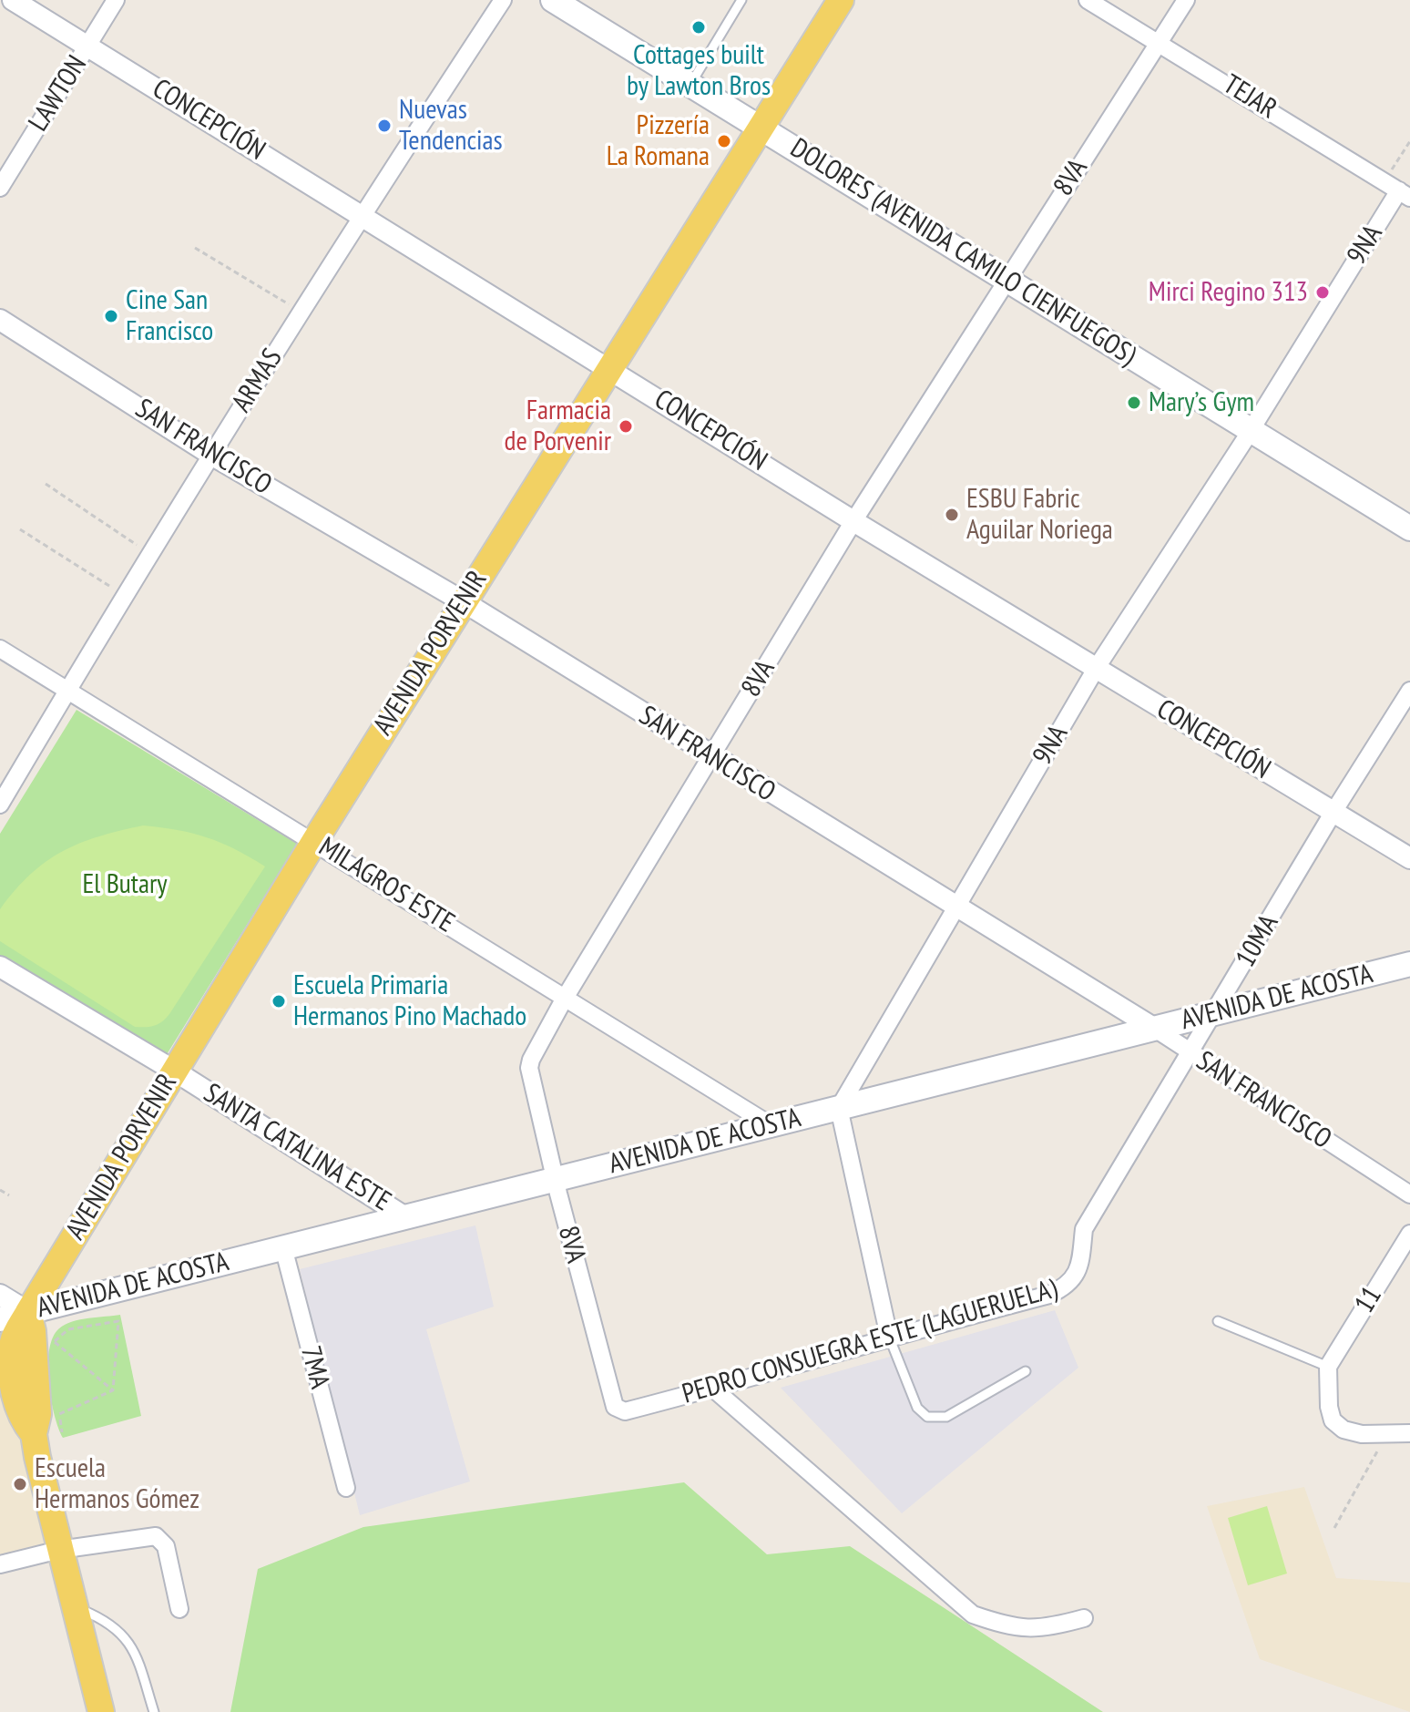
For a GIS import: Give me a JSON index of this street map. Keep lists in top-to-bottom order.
{
  "streets": {
    "main road": ["DOLORES (AVENIDA CAMILO CIENFUEGOS)", "AVENIDA PORVENIR", "AVENIDA DE ACOSTA"],
    "street": [
      "LAWTON",
      "TEJAR",
      "CONCEPCIÓN",
      "8VA",
      "9NA",
      "ARMAS",
      "SAN FRANCISCO",
      "MILAGROS ESTE",
      "10MA",
      "SANTA CATALINA ESTE",
      "11",
      "PEDRO CONSUEGRA ESTE (LAGUERUELA)",
      "7MA"
    ]
  },
  "crossings": [
    ["LAWTON", "CONCEPCIÓN"],
    ["TEJAR", "8VA"],
    ["TEJAR", "9NA"],
    ["CONCEPCIÓN", "8VA"],
    ["CONCEPCIÓN", "9NA"],
    ["CONCEPCIÓN", "ARMAS"],
    ["CONCEPCIÓN", "AVENIDA PORVENIR"],
    ["CONCEPCIÓN", "10MA"],
    ["8VA", "DOLORES (AVENIDA CAMILO CIENFUEGOS)"],
    ["8VA", "SAN FRANCISCO"],
    ["8VA", "MILAGROS ESTE"],
    ["8VA", "AVENIDA DE ACOSTA"],
    ["8VA", "PEDRO CONSUEGRA ESTE (LAGUERUELA)"],
    ["9NA", "DOLORES (AVENIDA CAMILO CIENFUEGOS)"],
    ["9NA", "SAN FRANCISCO"],
    ["9NA", "AVENIDA DE ACOSTA"],
    ["DOLORES (AVENIDA CAMILO CIENFUEGOS)", "AVENIDA PORVENIR"],
    ["ARMAS", "SAN FRANCISCO"],
    ["ARMAS", "MILAGROS ESTE"],
    ["SAN FRANCISCO", "AVENIDA PORVENIR"],
    ["SAN FRANCISCO", "10MA"],
    ["SAN FRANCISCO", "AVENIDA DE ACOSTA"],
    ["AVENIDA PORVENIR", "MILAGROS ESTE"],
    ["AVENIDA PORVENIR", "AVENIDA DE ACOSTA"],
    ["AVENIDA PORVENIR", "SANTA CATALINA ESTE"],
    ["MILAGROS ESTE", "AVENIDA DE ACOSTA"],
    ["10MA", "AVENIDA DE ACOSTA"],
    ["10MA", "PEDRO CONSUEGRA ESTE (LAGUERUELA)"],
    ["AVENIDA DE ACOSTA", "SANTA CATALINA ESTE"],
    ["AVENIDA DE ACOSTA", "7MA"]
  ],
  "parks": ["El Butary"],
  "places": [
    "Cottages built by Lawton Bros",
    "Nuevas Tendencias",
    "Pizzería La Romana",
    "Mirci Regino 313",
    "Cine San Francisco",
    "Mary’s Gym",
    "Farmacia de Porvenir",
    "ESBU Fabric Aguilar Noriega",
    "Escuela Primaria Hermanos Pino Machado",
    "Escuela Hermanos Gómez"
  ]
}
